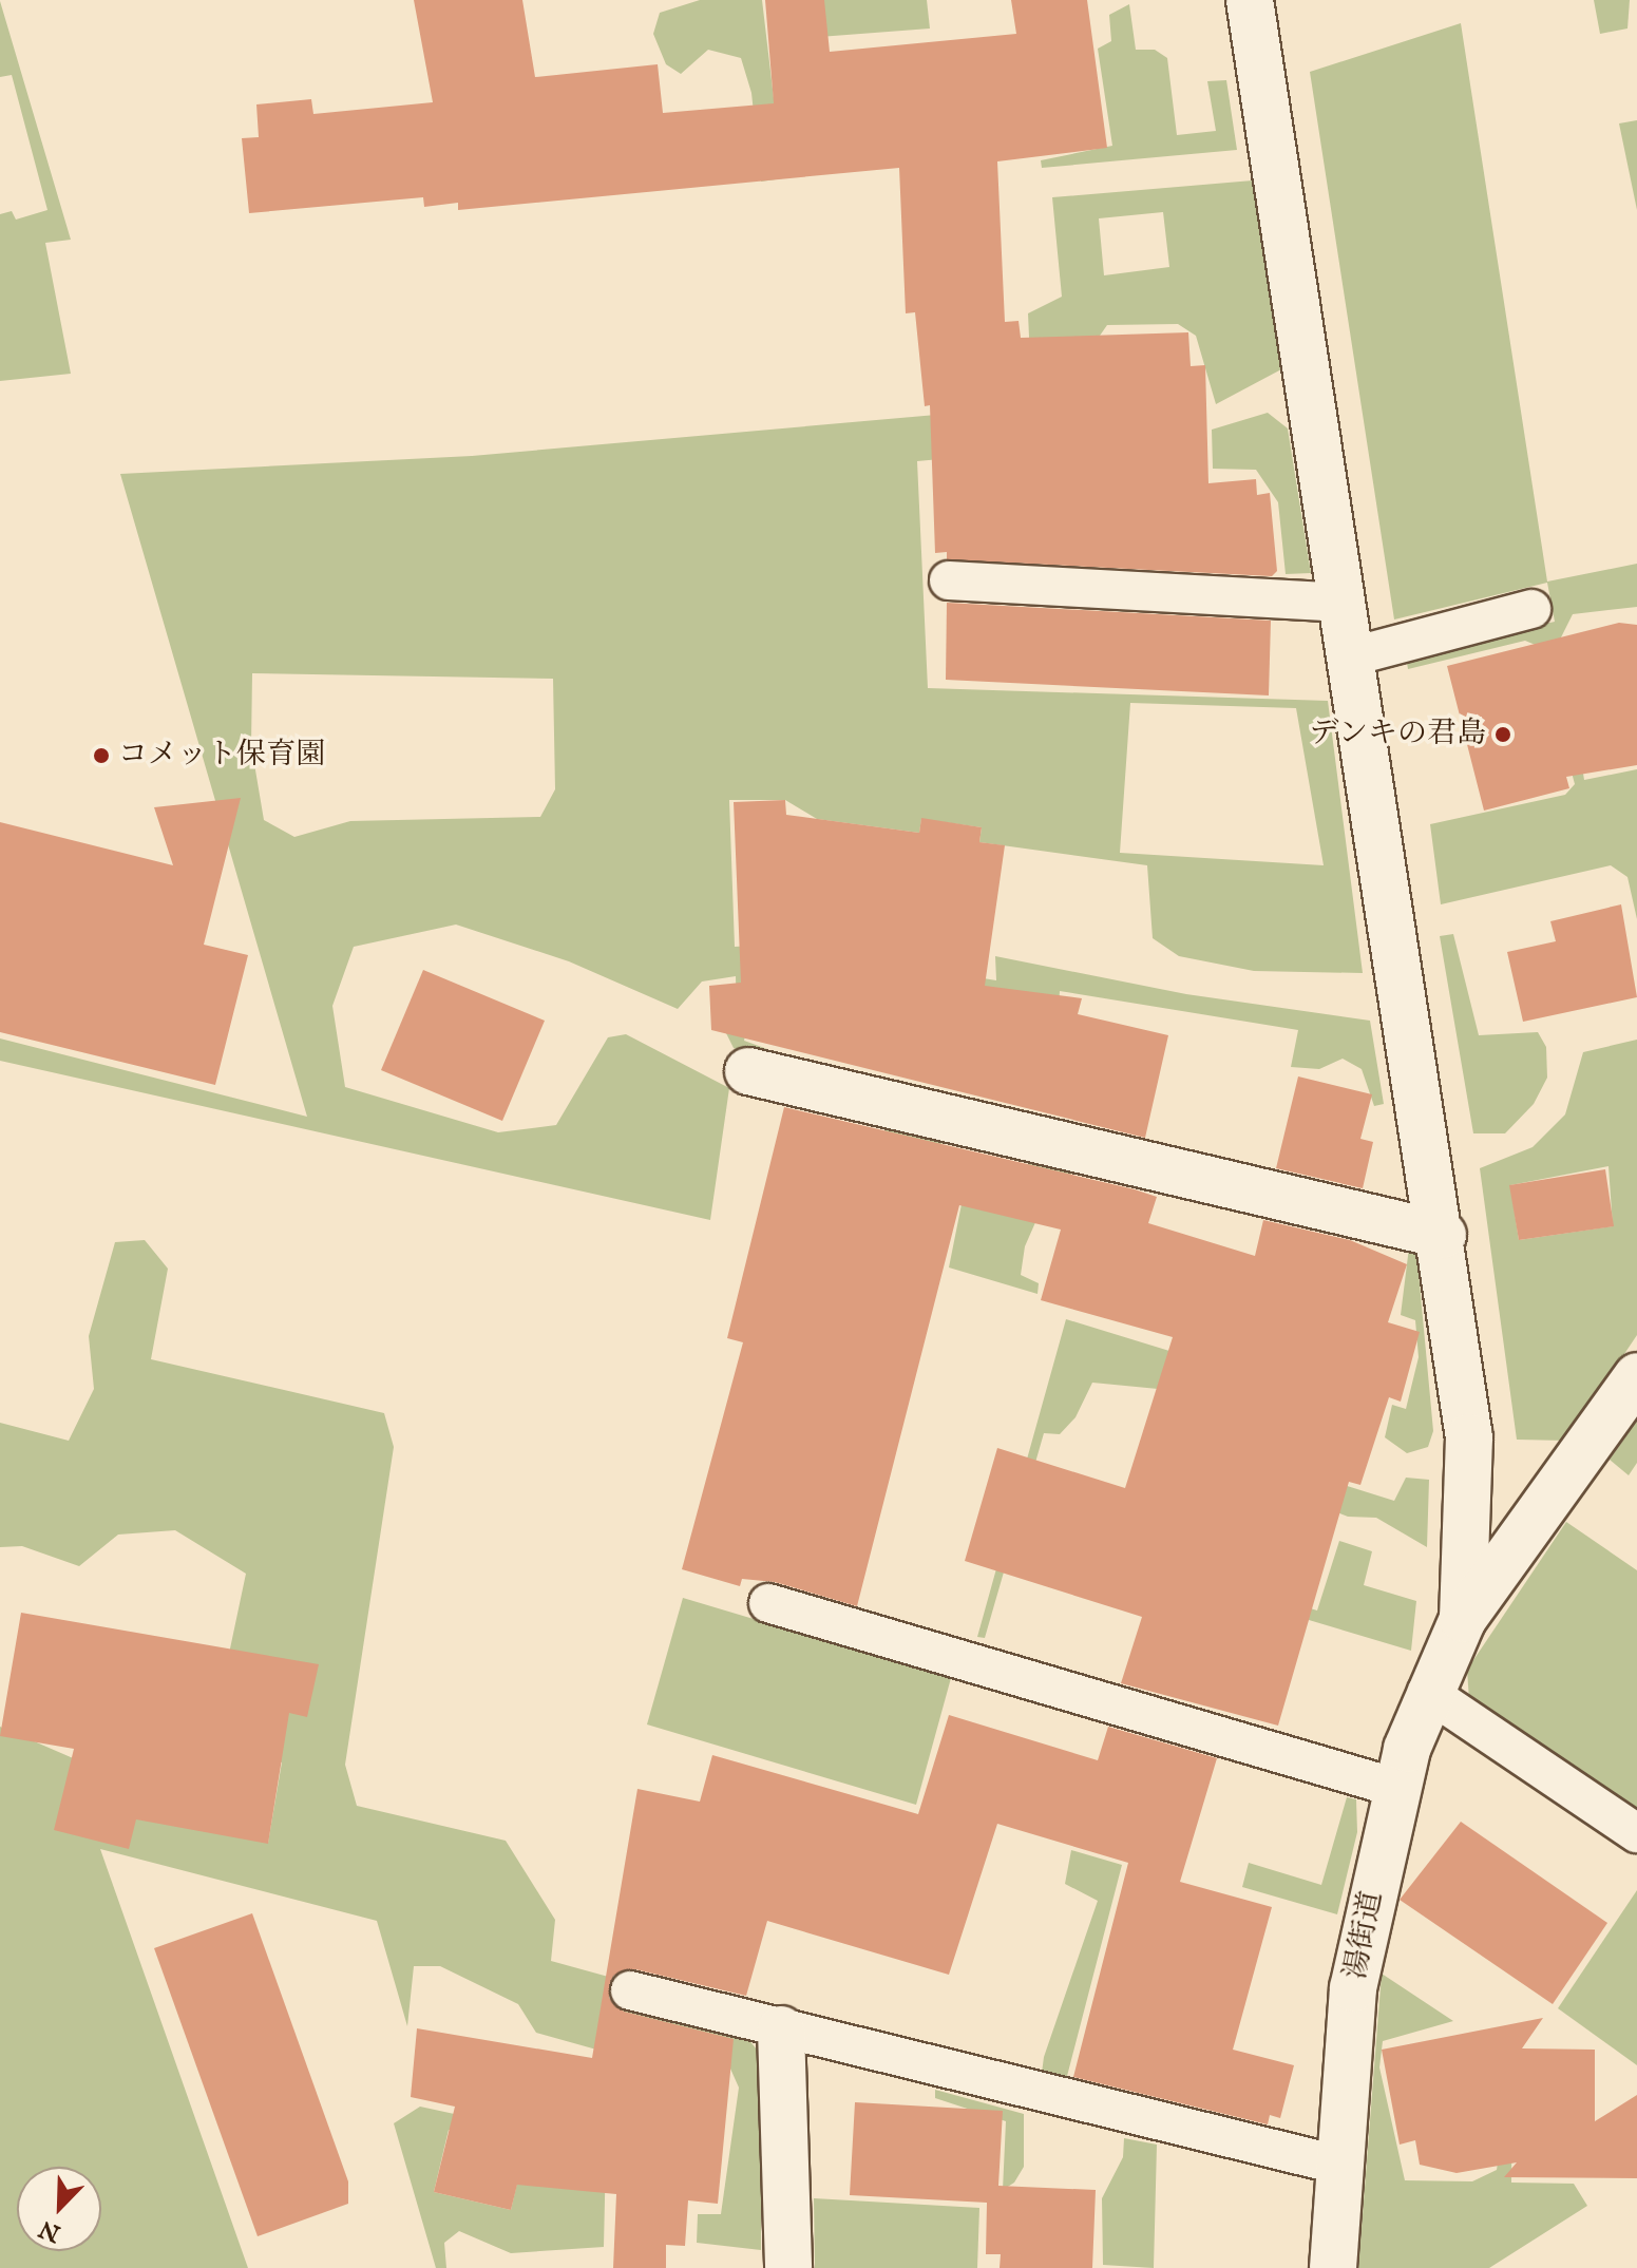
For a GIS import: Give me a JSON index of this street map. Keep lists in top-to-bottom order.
{
  "streets": {
    "street": ["湯街道"]
  },
  "places": ["デンキの君島", "コメット保育園"],
  "north": "bottom left"
}
